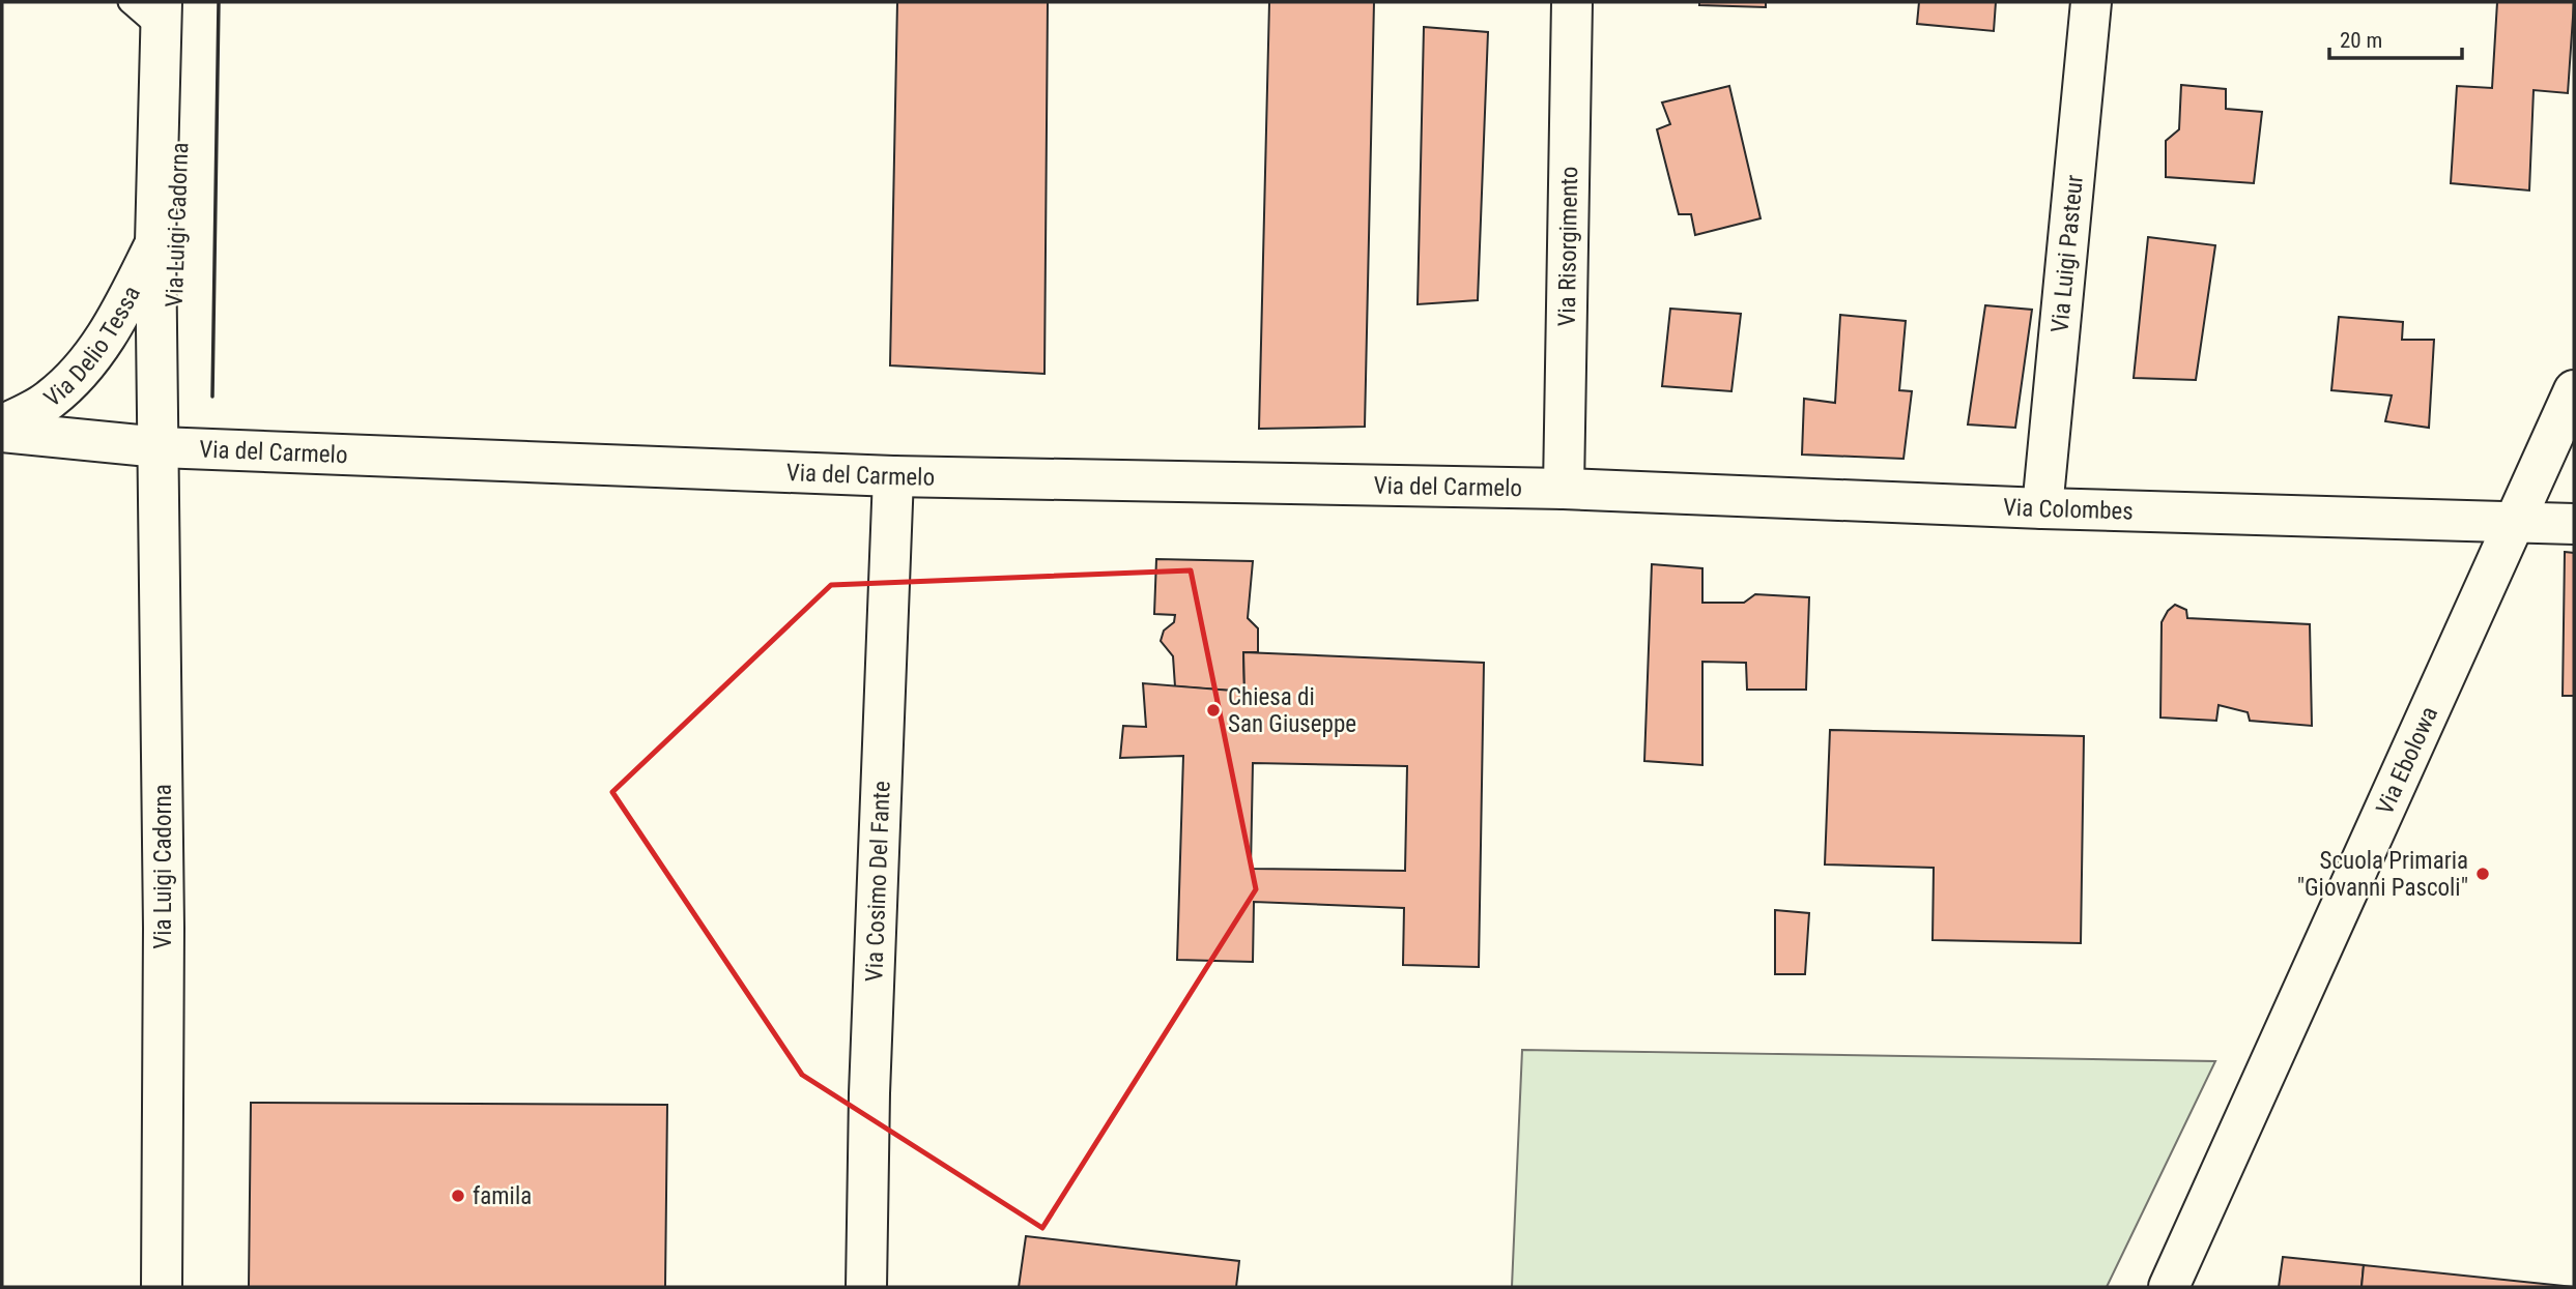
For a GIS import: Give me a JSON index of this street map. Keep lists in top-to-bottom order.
{
  "streets": {
    "street": [
      "Via Luigi Cadorna",
      "Via Risorgimento",
      "Via Luigi Pasteur",
      "Via Delio Tessa",
      "Via del Carmelo",
      "Via Colombes",
      "Via Ebolowa",
      "Via Cosimo Del Fante"
    ]
  },
  "crossings": [
    ["Via Luigi Cadorna", "Via Delio Tessa"],
    ["Via Luigi Cadorna", "Via del Carmelo"],
    ["Via Risorgimento", "Via del Carmelo"],
    ["Via Risorgimento", "Via Colombes"],
    ["Via Luigi Pasteur", "Via Colombes"],
    ["Via Delio Tessa", "Via del Carmelo"],
    ["Via del Carmelo", "Via Colombes"],
    ["Via del Carmelo", "Via Cosimo Del Fante"],
    ["Via Colombes", "Via Ebolowa"]
  ],
  "places": ["Chiesa di San Giuseppe", "Scuola Primaria \"Giovanni Pascoli\"", "famila"],
  "scale_bar": "20 m"
}
